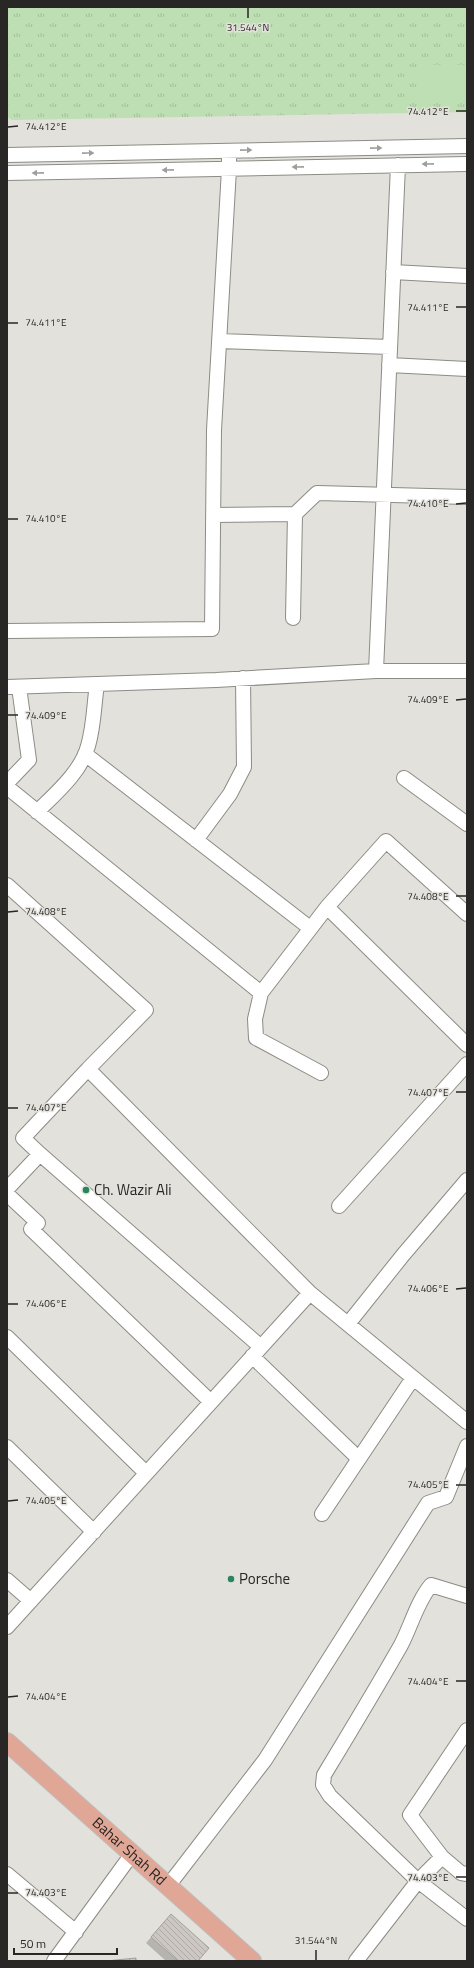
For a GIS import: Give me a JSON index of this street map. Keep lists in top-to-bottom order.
{
  "streets": {
    "main road": ["Bahar Shah Rd"]
  },
  "places": ["Ch. Wazir Ali", "Porsche"],
  "scale_bar": "50 m",
  "coordinates": [
    "31.544°N",
    "74.412°E",
    "74.411°E",
    "74.410°E",
    "74.409°E",
    "74.408°E",
    "74.407°E",
    "74.406°E",
    "74.405°E",
    "74.404°E",
    "74.403°E"
  ]
}
